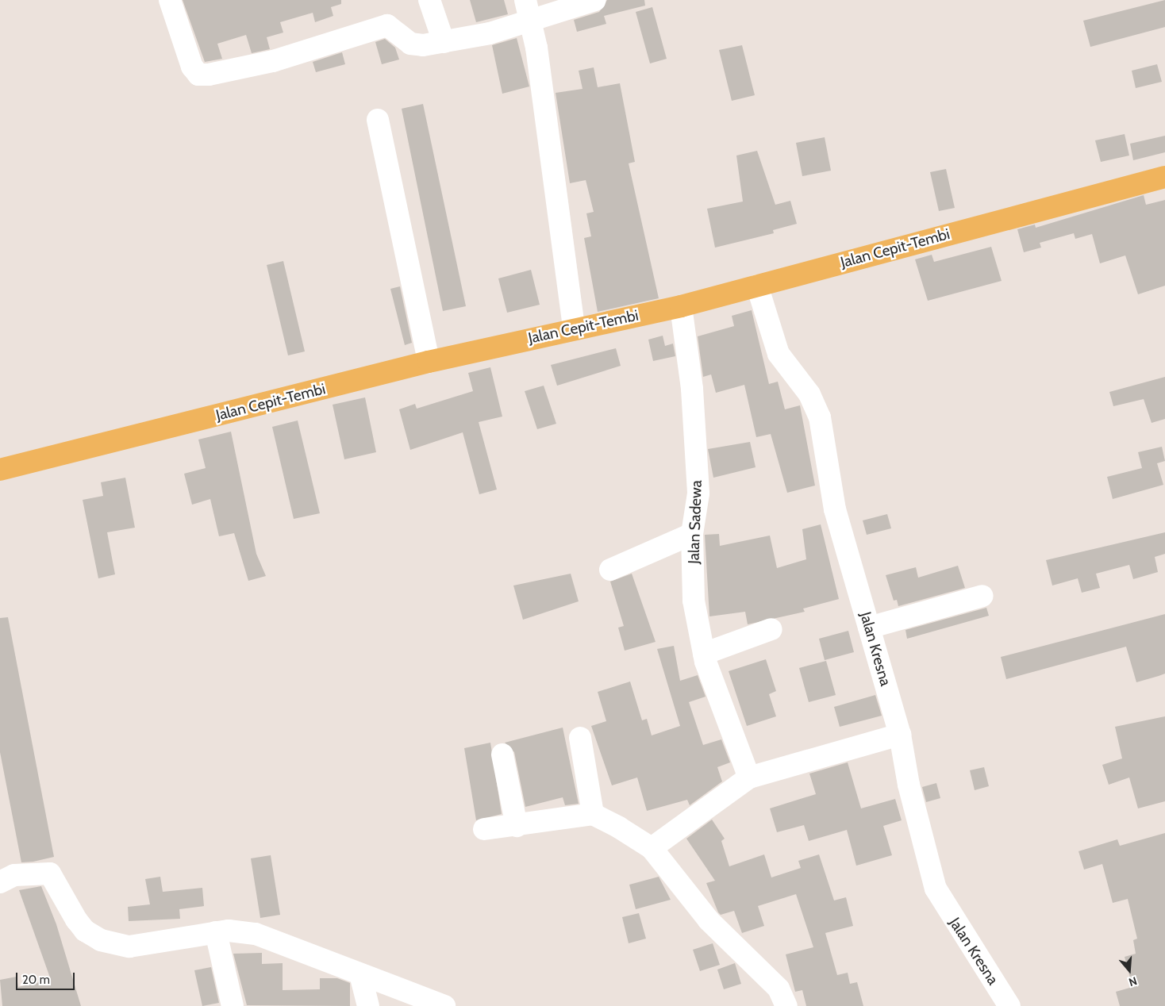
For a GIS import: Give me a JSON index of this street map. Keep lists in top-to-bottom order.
{
  "streets": {
    "main road": ["Jalan Cepit-Tembi"],
    "street": ["Jalan Sadewa", "Jalan Kresna"]
  },
  "crossings": [
    ["Jalan Cepit-Tembi", "Jalan Sadewa"],
    ["Jalan Cepit-Tembi", "Jalan Kresna"]
  ],
  "scale_bar": "20 m",
  "north": "bottom"
}
